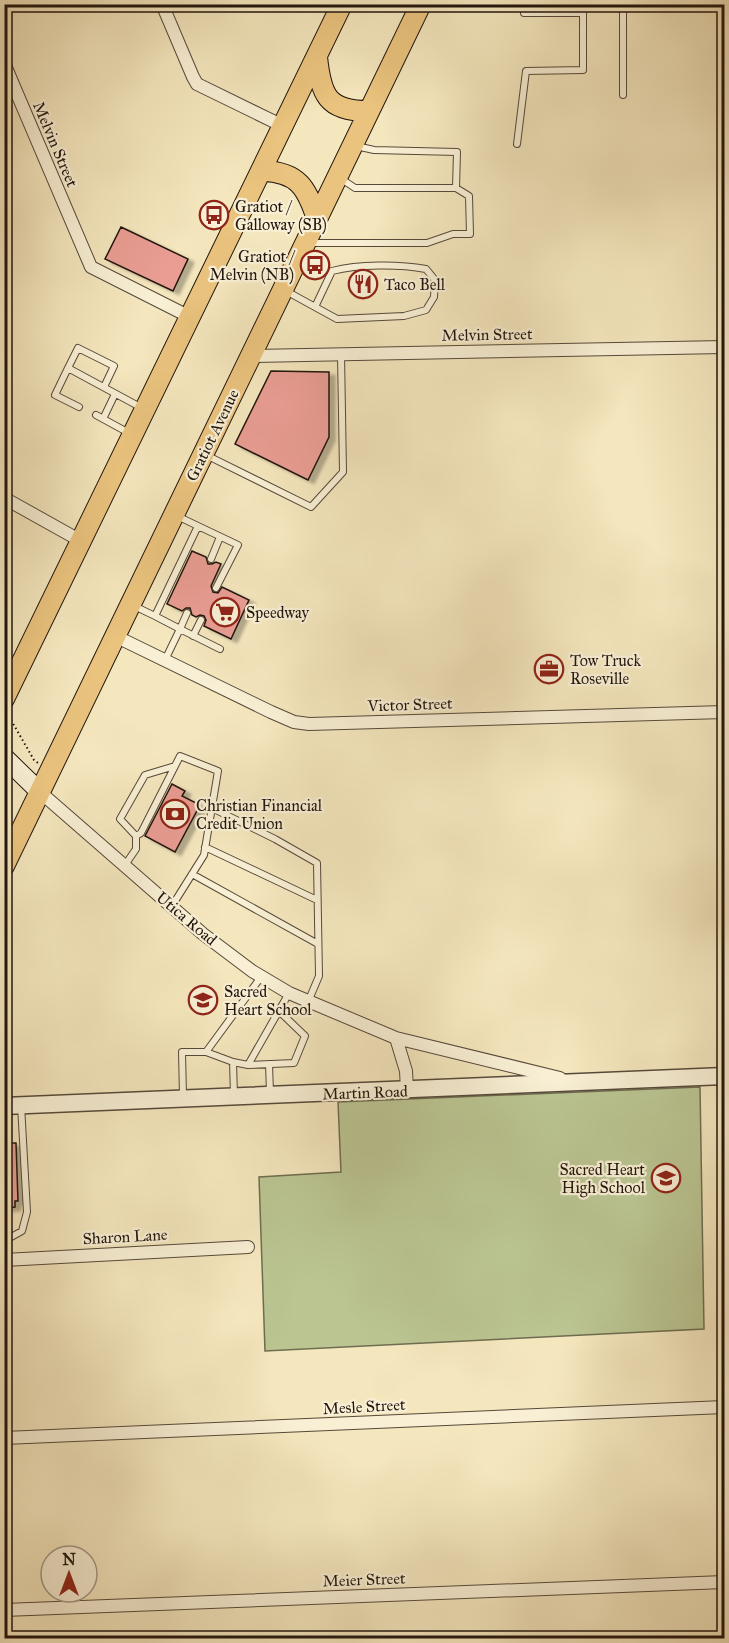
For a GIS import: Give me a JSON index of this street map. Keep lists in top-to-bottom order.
{
  "streets": {
    "main road": ["Gratiot Avenue", "Utica Road"],
    "street": [
      "Melvin Street",
      "Victor Street",
      "Martin Road",
      "Sharon Lane",
      "Mesle Street",
      "Meier Street"
    ]
  },
  "crossings": [
    ["Melvin Street", "Gratiot Avenue"],
    ["Gratiot Avenue", "Victor Street"],
    ["Gratiot Avenue", "Utica Road"],
    ["Utica Road", "Martin Road"]
  ],
  "places": {
    "bus stop": ["Gratiot / Galloway (SB)", "Gratiot / Melvin (NB)"],
    "restaurant": ["Taco Bell"],
    "supermarket": ["Speedway"],
    "office": ["Tow Truck Roseville"],
    "bank": ["Christian Financial Credit Union"],
    "school or university": ["Sacred Heart School", "Sacred Heart High School"]
  },
  "north": "top"
}
